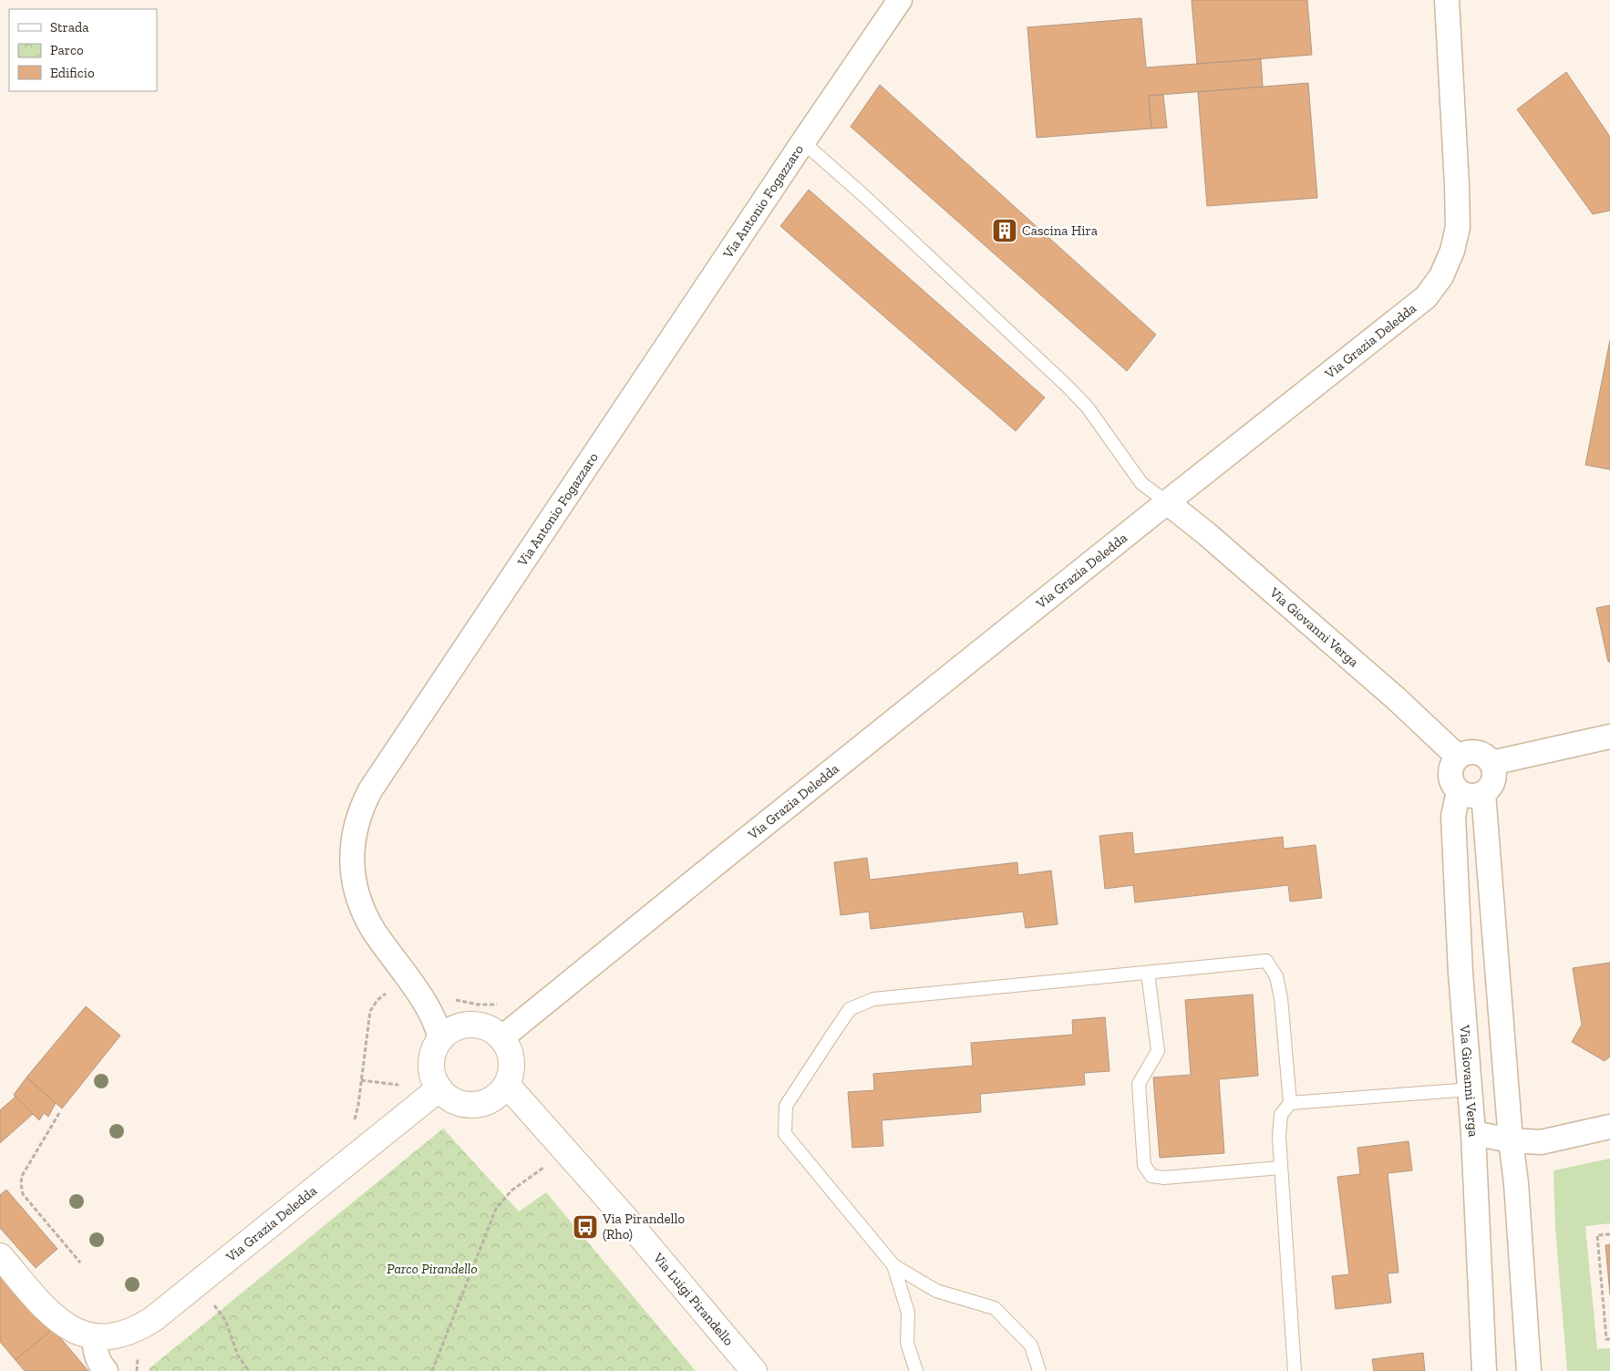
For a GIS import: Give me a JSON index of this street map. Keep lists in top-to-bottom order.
{
  "streets": {
    "street": [
      "Via Antonio Fogazzaro",
      "Via Grazia Deledda",
      "Via Giovanni Verga",
      "Via Luigi Pirandello"
    ]
  },
  "crossings": [
    ["Via Antonio Fogazzaro", "Via Grazia Deledda"],
    ["Via Antonio Fogazzaro", "Via Luigi Pirandello"],
    ["Via Grazia Deledda", "Via Giovanni Verga"],
    ["Via Grazia Deledda", "Via Luigi Pirandello"]
  ],
  "parks": ["Parco Pirandello"],
  "places": {
    "building": ["Cascina Hira"],
    "bus stop": ["Via Pirandello (Rho)"]
  },
  "legend": ["Strada", "Parco", "Edificio"]
}
